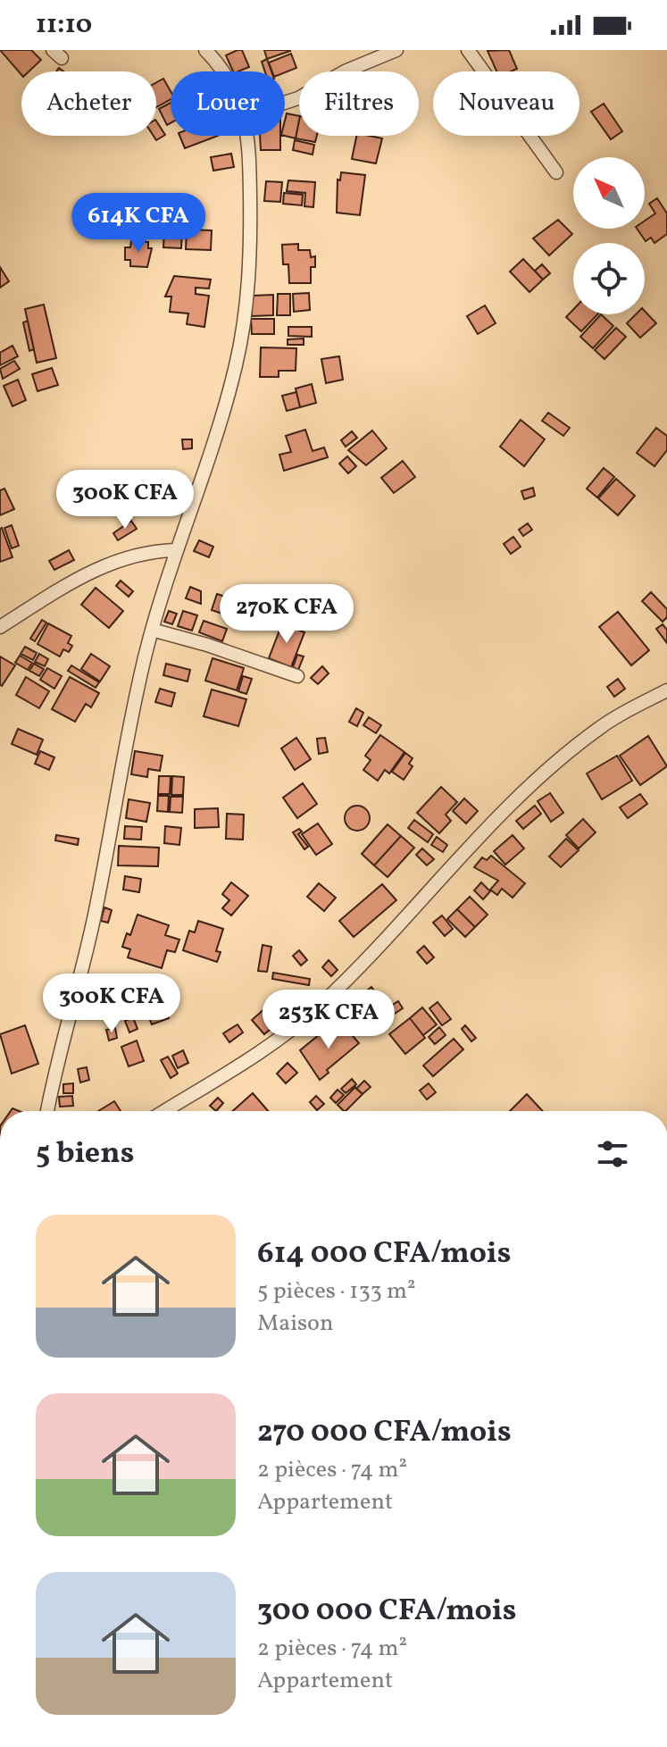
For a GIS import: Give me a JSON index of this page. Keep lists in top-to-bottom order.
{
  "north": "top left",
  "page": {
    "status": "11:10",
    "chip": [
      "Acheter",
      "Louer",
      "Filtres",
      "Nouveau"
    ],
    "price": [
      "614K CFA",
      "300K CFA",
      "270K CFA",
      "300K CFA",
      "253K CFA"
    ],
    "heading": "5 biens",
    "list": [
      {
        "name": "614 000 CFA/mois",
        "note": "5 pièces · 133 m² · Maison"
      },
      {
        "name": "270 000 CFA/mois",
        "note": "2 pièces · 74 m² · Appartement"
      },
      {
        "name": "300 000 CFA/mois",
        "note": "2 pièces · 74 m² · Appartement"
      }
    ]
  }
}
